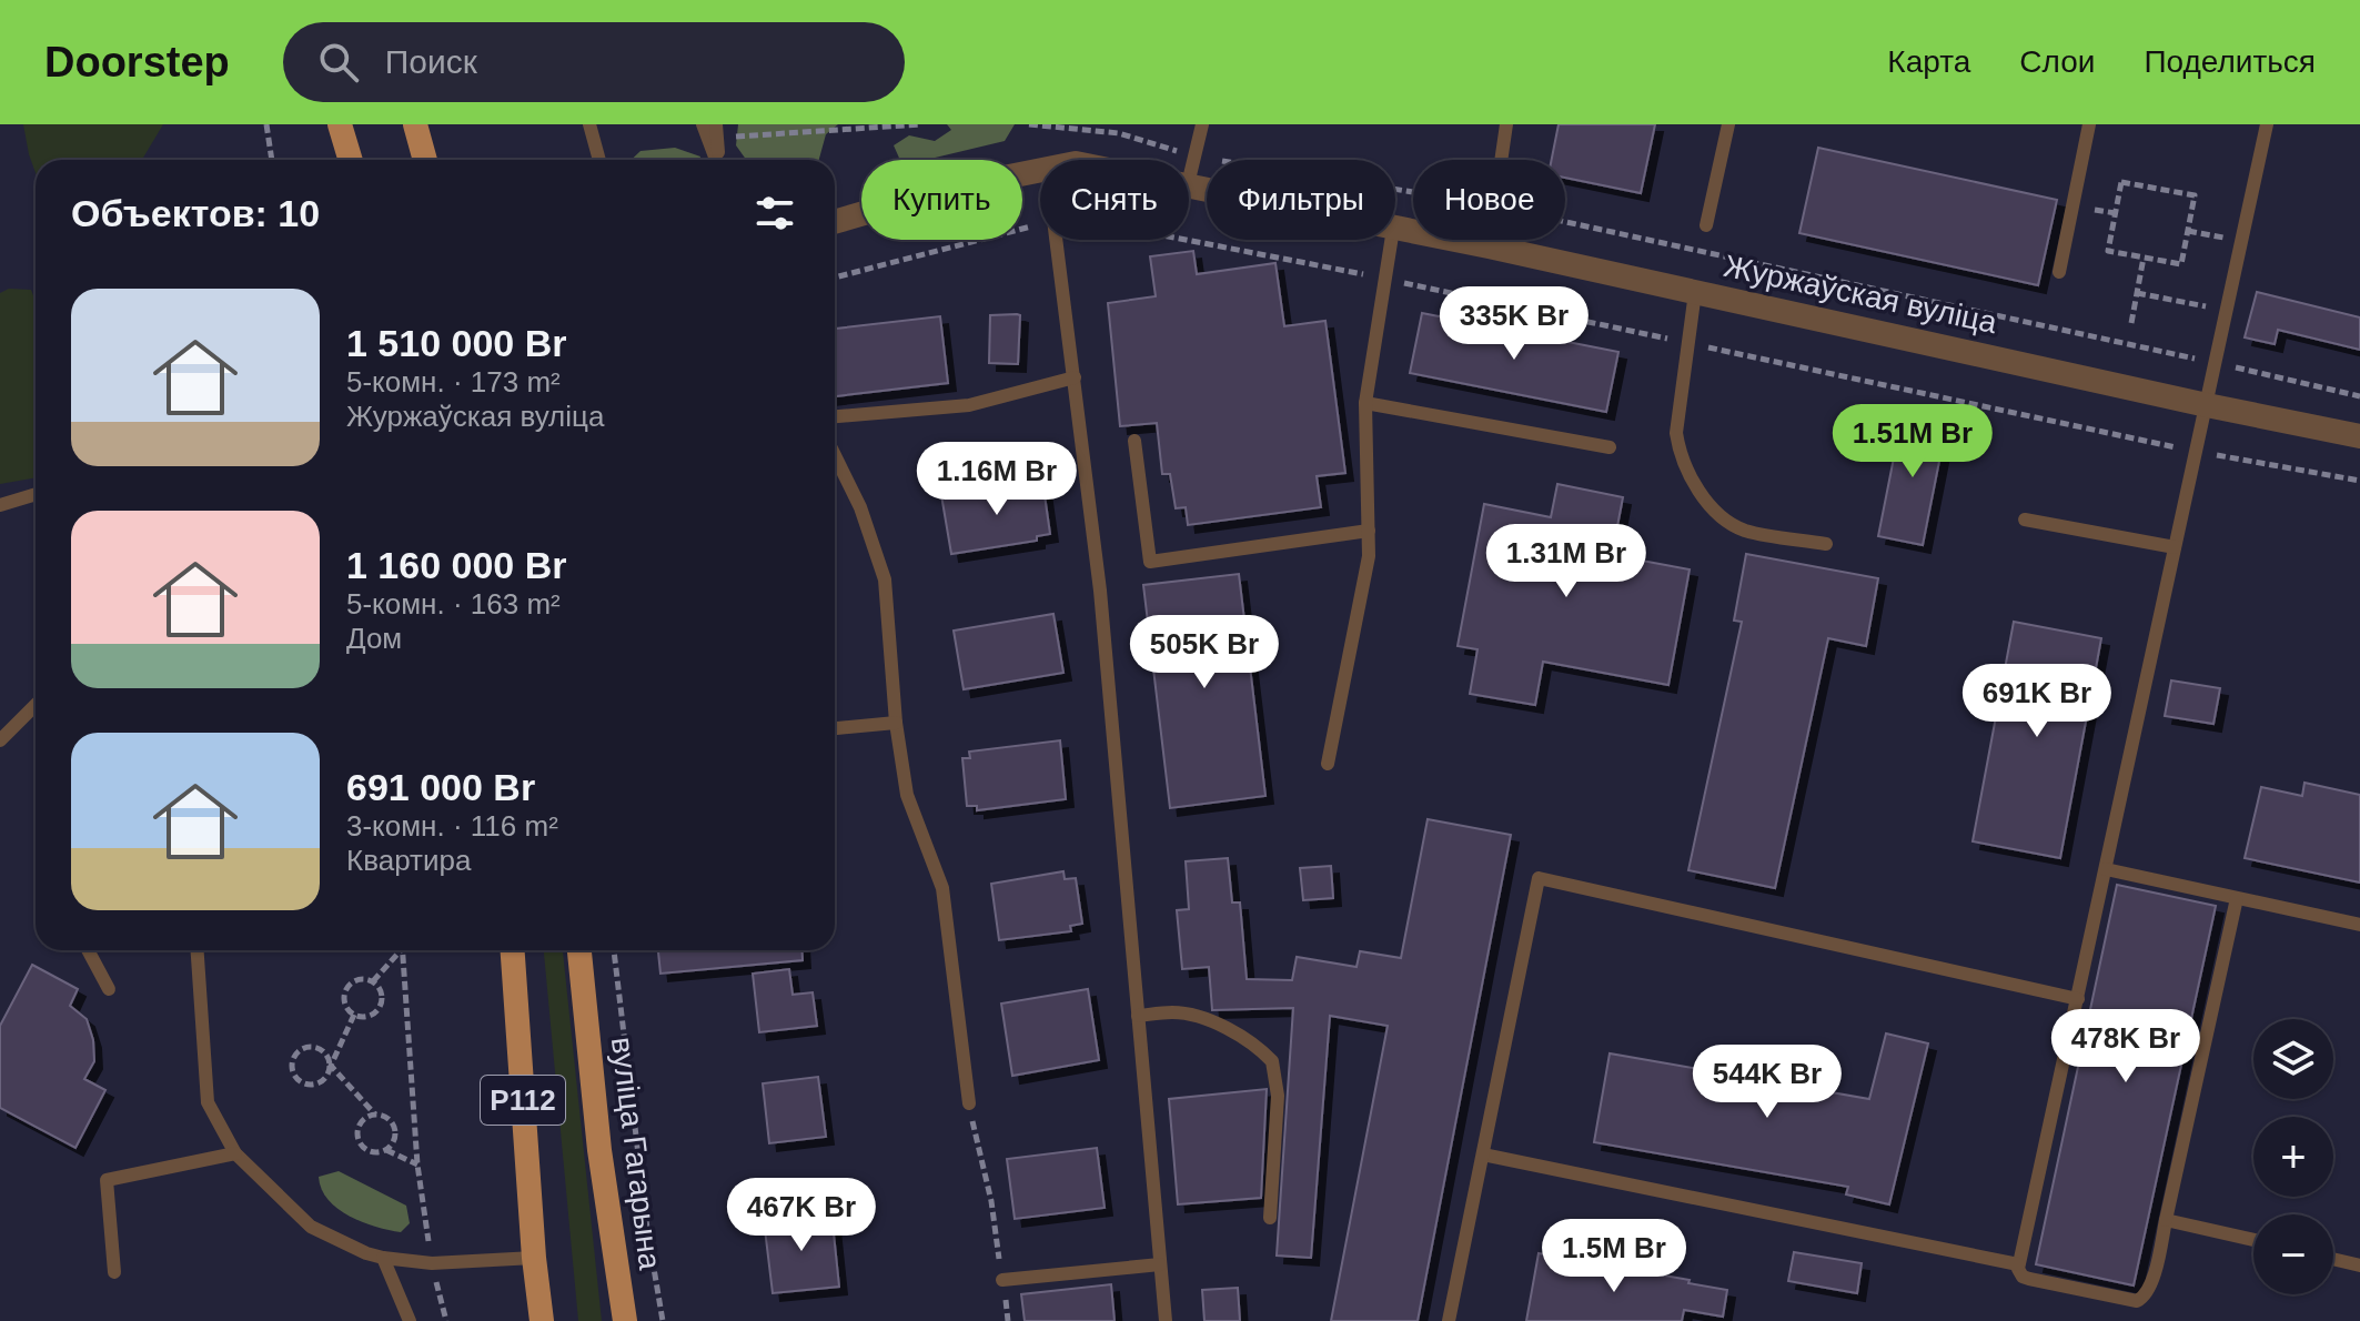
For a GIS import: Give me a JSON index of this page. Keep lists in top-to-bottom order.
{
  "streets": {
    "main road": ["Р112", "вуліца Гагарына"],
    "street": ["Журжаўская вуліца"]
  },
  "page": {
    "header": "Doorstep",
    "search": "Поиск",
    "nav": ["Карта", "Слои", "Поделиться"],
    "chip": [
      "Купить",
      "Снять",
      "Фильтры",
      "Новое"
    ],
    "heading": "Объектов: 10",
    "list": [
      {
        "name": "1 510 000 Br",
        "note": "5-комн. · 173 m² · Журжаўская вуліца"
      },
      {
        "name": "1 160 000 Br",
        "note": "5-комн. · 163 m² · Дом"
      },
      {
        "name": "691 000 Br",
        "note": "3-комн. · 116 m² · Квартира"
      }
    ],
    "price": [
      "335K Br",
      "1.51M Br",
      "1.16M Br",
      "1.31M Br",
      "505K Br",
      "691K Br",
      "478K Br",
      "544K Br",
      "467K Br",
      "1.5M Br"
    ],
    "map_buttons": ["+", "−"]
  }
}
